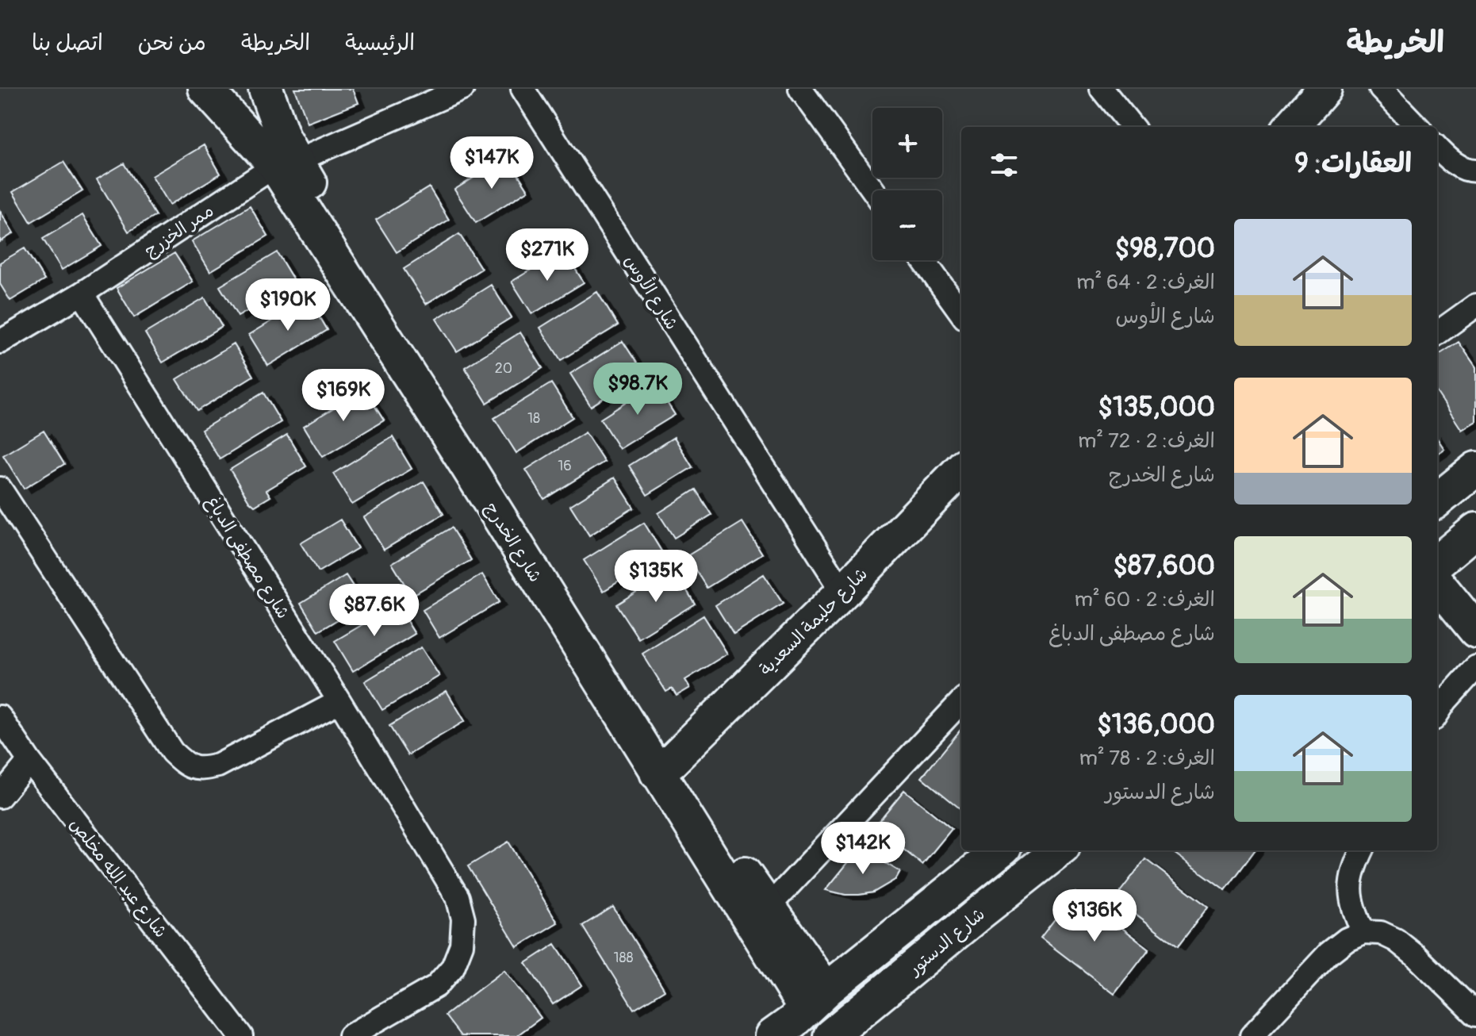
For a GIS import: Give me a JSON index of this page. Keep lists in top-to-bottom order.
{
  "streets": {
    "street": [
      "ممر الخزرج",
      "شارع الأوس",
      "شارع الخدرج",
      "شارع مصطفى الدباغ",
      "شارع حليمة السعدية",
      "شارع عبد الله مخلص",
      "شارع الدستور"
    ]
  },
  "crossings": [
    ["ممر الخزرج", "شارع الخدرج"],
    ["ممر الخزرج", "شارع مصطفى الدباغ"],
    ["شارع الأوس", "شارع حليمة السعدية"],
    ["شارع الخدرج", "شارع حليمة السعدية"],
    ["شارع الخدرج", "شارع الدستور"]
  ],
  "house_numbers": [
    "20",
    "18",
    "16",
    "188"
  ],
  "page": {
    "header": "الخريطة",
    "nav": [
      "الرئيسية",
      "الخريطة",
      "من نحن",
      "اتصل بنا"
    ],
    "map_buttons": ["+", "−"],
    "heading": "العقارات: 9",
    "price": [
      "$147K",
      "$271K",
      "$190K",
      "$98.7K",
      "$169K",
      "$135K",
      "$87.6K",
      "$142K",
      "$136K"
    ],
    "list": [
      {
        "name": "$98,700",
        "note": "الغرف: 2 · 64 m² · شارع الأوس"
      },
      {
        "name": "$135,000",
        "note": "الغرف: 2 · 72 m² · شارع الخدرج"
      },
      {
        "name": "$87,600",
        "note": "الغرف: 2 · 60 m² · شارع مصطفى الدباغ"
      },
      {
        "name": "$136,000",
        "note": "الغرف: 2 · 78 m² · شارع الدستور"
      }
    ]
  }
}
